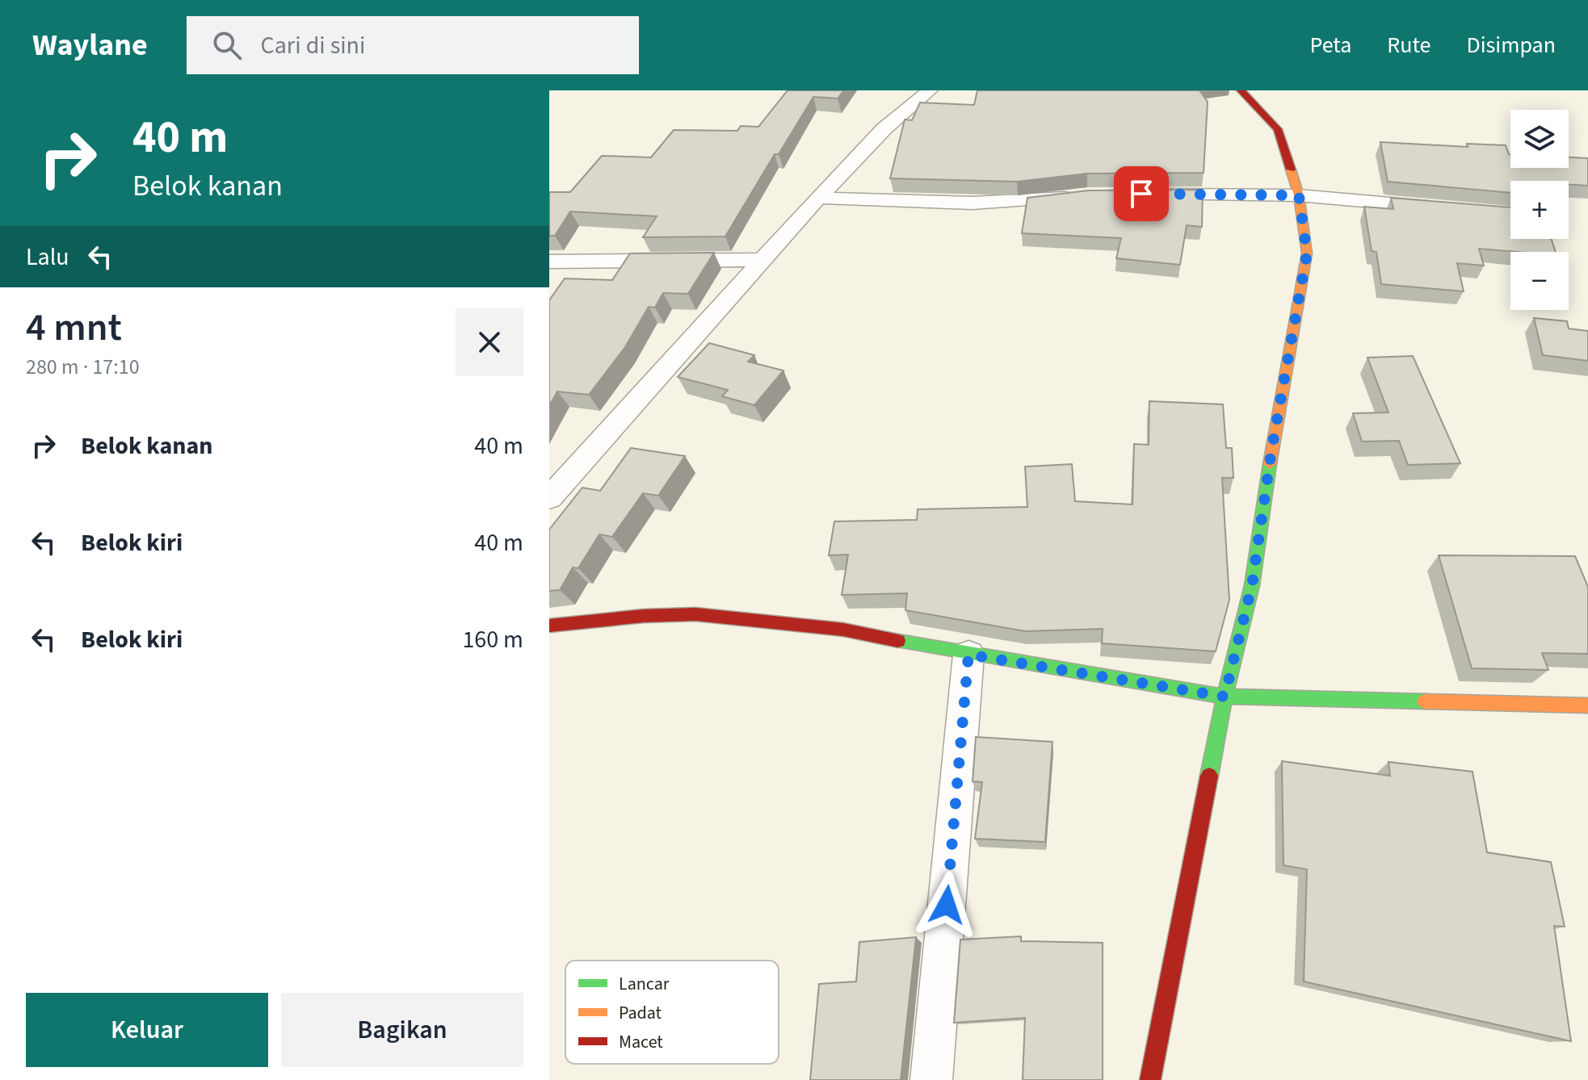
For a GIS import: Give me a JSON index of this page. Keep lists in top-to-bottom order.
{
  "legend": ["Lancar", "Padat", "Macet"],
  "page": {
    "header": "Waylane",
    "search": "Cari di sini",
    "nav": ["Peta", "Rute", "Disimpan"],
    "turn": ["40 m", "Belok kanan"],
    "map_buttons": ["+", "−"],
    "then": "Lalu",
    "heading": ["4 mnt", "280 m · 17:10"],
    "list": [
      {
        "name": "Belok kanan",
        "value": "40 m"
      },
      {
        "name": "Belok kiri",
        "value": "40 m"
      },
      {
        "name": "Belok kiri",
        "value": "160 m"
      }
    ],
    "buttons": ["Keluar", "Bagikan"]
  }
}
